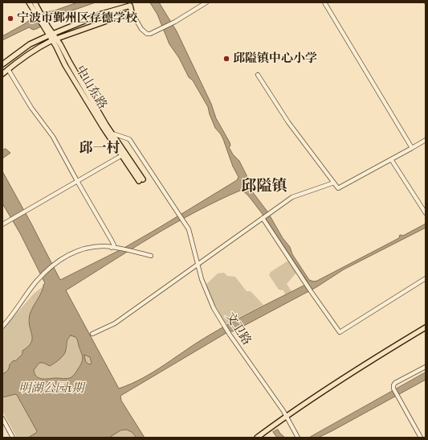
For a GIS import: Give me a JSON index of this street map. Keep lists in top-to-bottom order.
{
  "streets": {
    "main road": ["中山东路"],
    "street": ["文卫路"]
  },
  "crossings": [
    ["中山东路", "文卫路"]
  ],
  "districts": ["邱一村", "邱隘镇"],
  "parks": ["明湖公园1期"],
  "places": ["宁波市鄞州区存德学校", "邱隘镇中心小学"]
}
